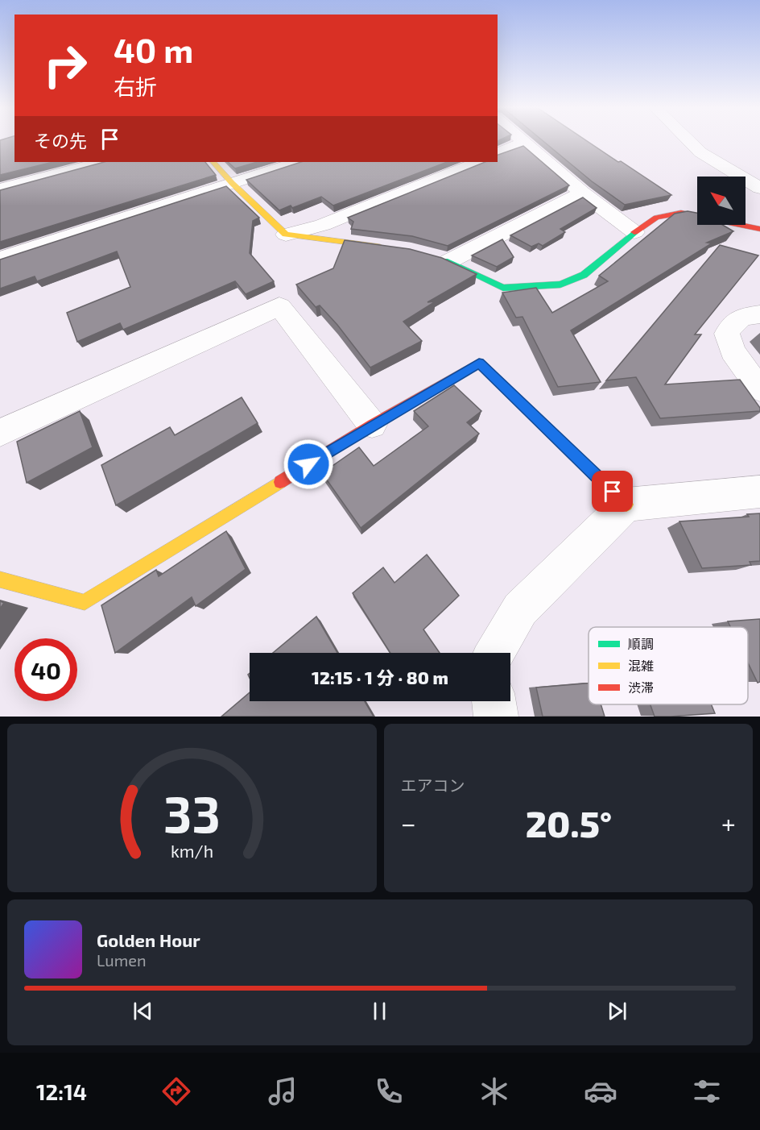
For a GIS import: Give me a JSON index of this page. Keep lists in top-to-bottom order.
{
  "legend": ["順調", "混雑", "渋滞"],
  "north": "top left",
  "page": {
    "turn": ["40 m", "右折"],
    "then": "その先",
    "limit": "40",
    "trip": "12:15 · 1 分 · 80 m",
    "tile": "エアコン",
    "heat": ["−", "20.5°", "+"],
    "song": ["Golden Hour", "Lumen"],
    "tabs": "12:14",
    "gauge": ["33", "km/h"]
  }
}
